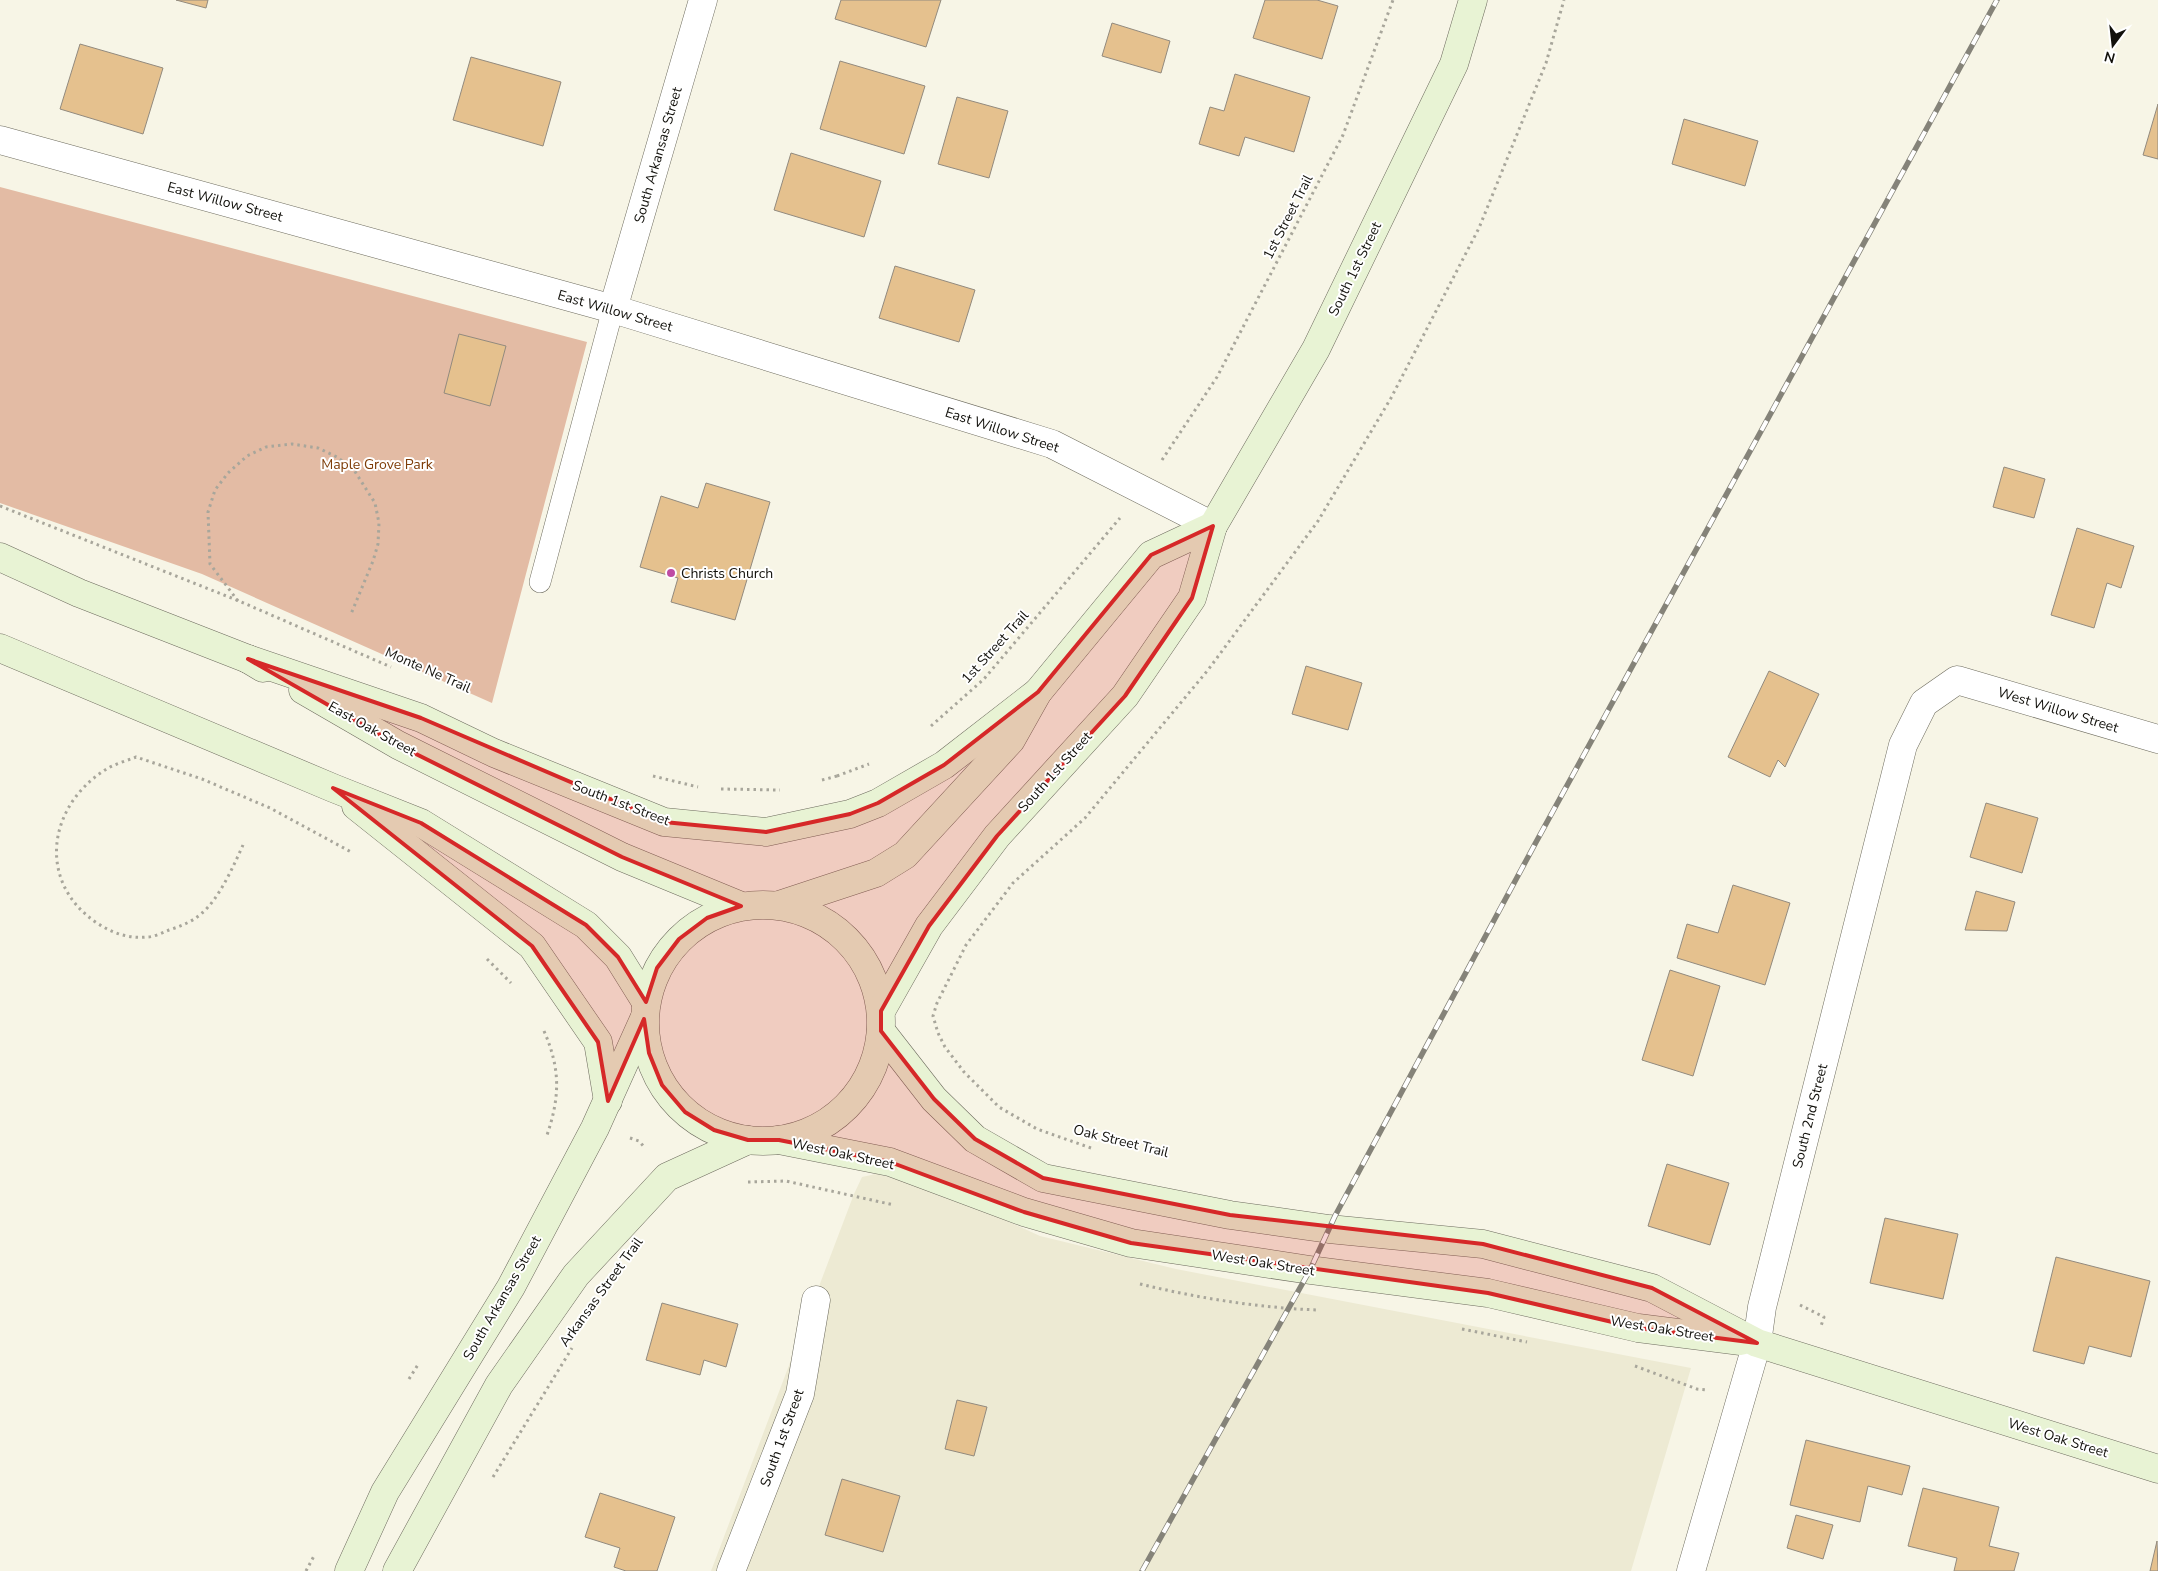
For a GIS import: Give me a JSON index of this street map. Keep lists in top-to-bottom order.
{
  "streets": {
    "street": [
      "South Arkansas Street",
      "East Willow Street",
      "South 1st Street",
      "West Willow Street",
      "East Oak Street",
      "South 2nd Street",
      "West Oak Street"
    ],
    "path": [
      "1st Street Trail",
      "Monte Ne Trail",
      "Oak Street Trail",
      "Arkansas Street Trail"
    ]
  },
  "crossings": [
    ["South Arkansas Street", "East Willow Street"],
    ["South Arkansas Street", "East Oak Street"],
    ["East Willow Street", "South 1st Street"],
    ["South 1st Street", "East Oak Street"],
    ["South 1st Street", "West Oak Street"],
    ["West Willow Street", "South 2nd Street"],
    ["South 2nd Street", "West Oak Street"]
  ],
  "parks": ["Maple Grove Park"],
  "places": ["Christs Church"],
  "north": "bottom"
}
